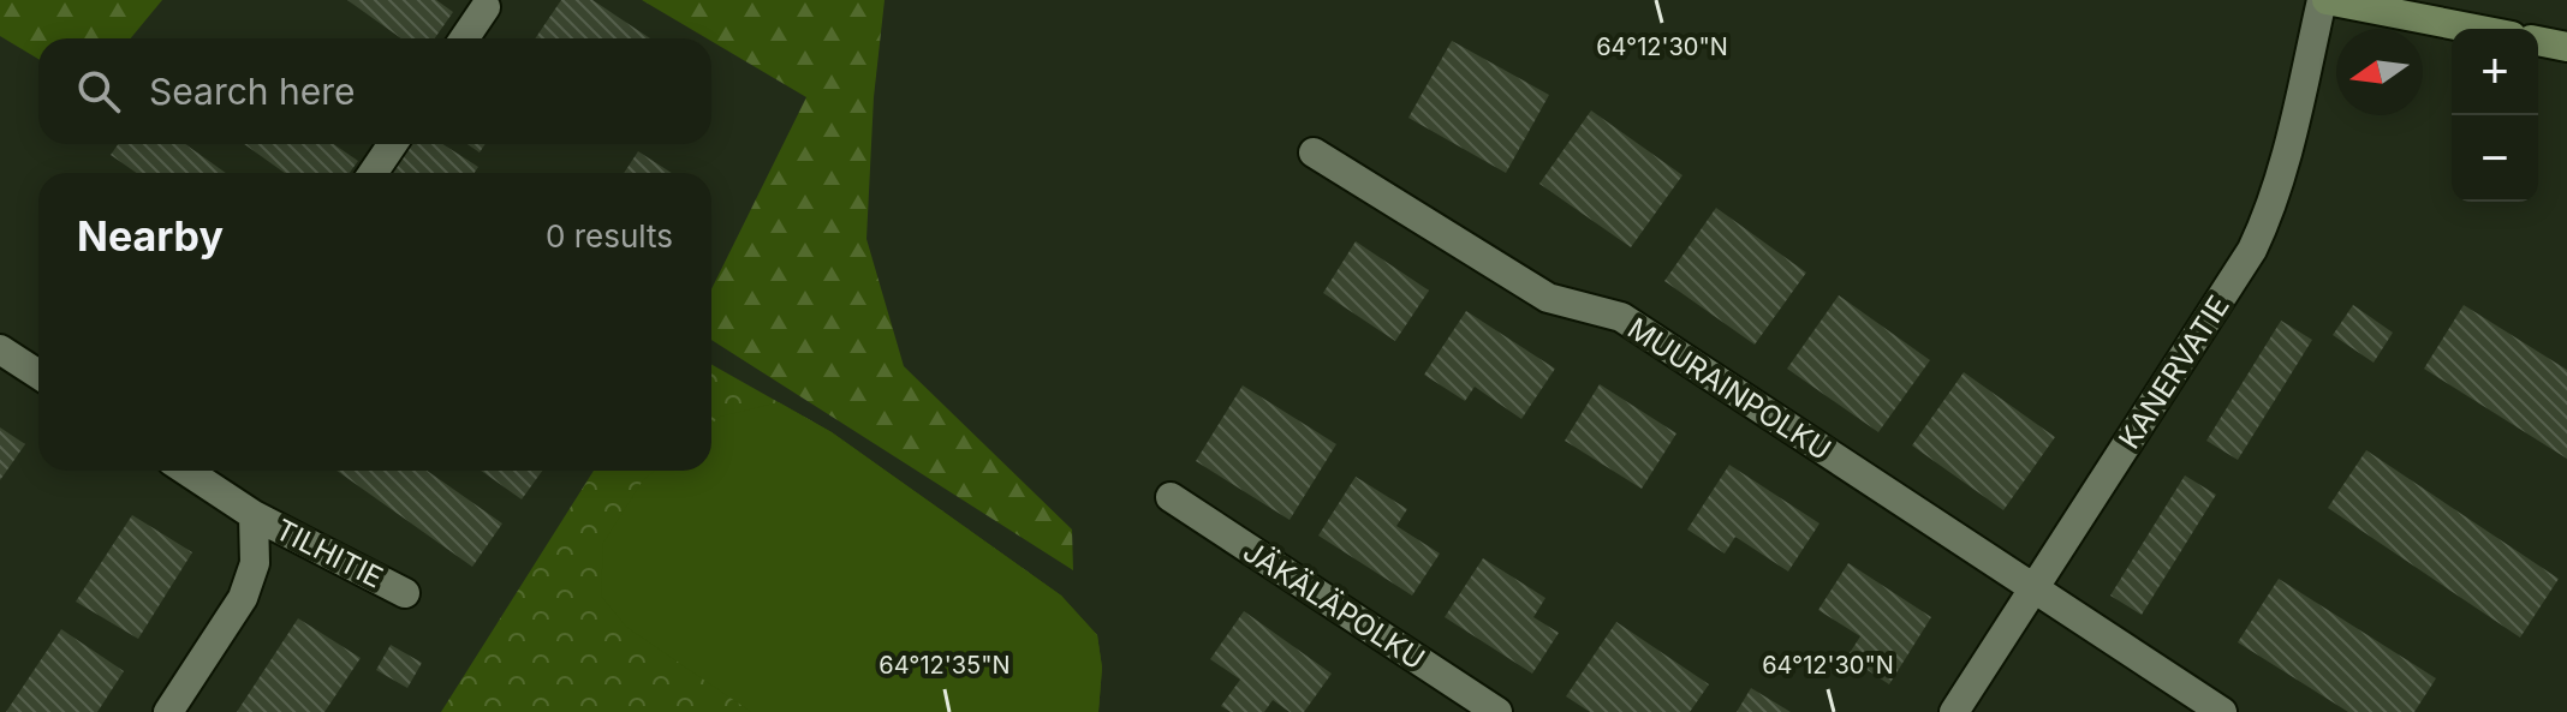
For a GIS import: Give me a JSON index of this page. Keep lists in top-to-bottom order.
{
  "streets": {
    "street": [
      "KANERVATIE",
      "MUURAINPOLKU",
      "TILHITIE",
      "JÄKÄLÄPOLKU"
    ]
  },
  "crossings": [
    ["KANERVATIE", "MUURAINPOLKU"]
  ],
  "north": "left",
  "page": {
    "map_buttons": ["+", "−"],
    "search": "Search here",
    "heading": ["Nearby", "0 results"]
  },
  "coordinates": ["64°12'30\"N", "64°12'35\"N"]
}
